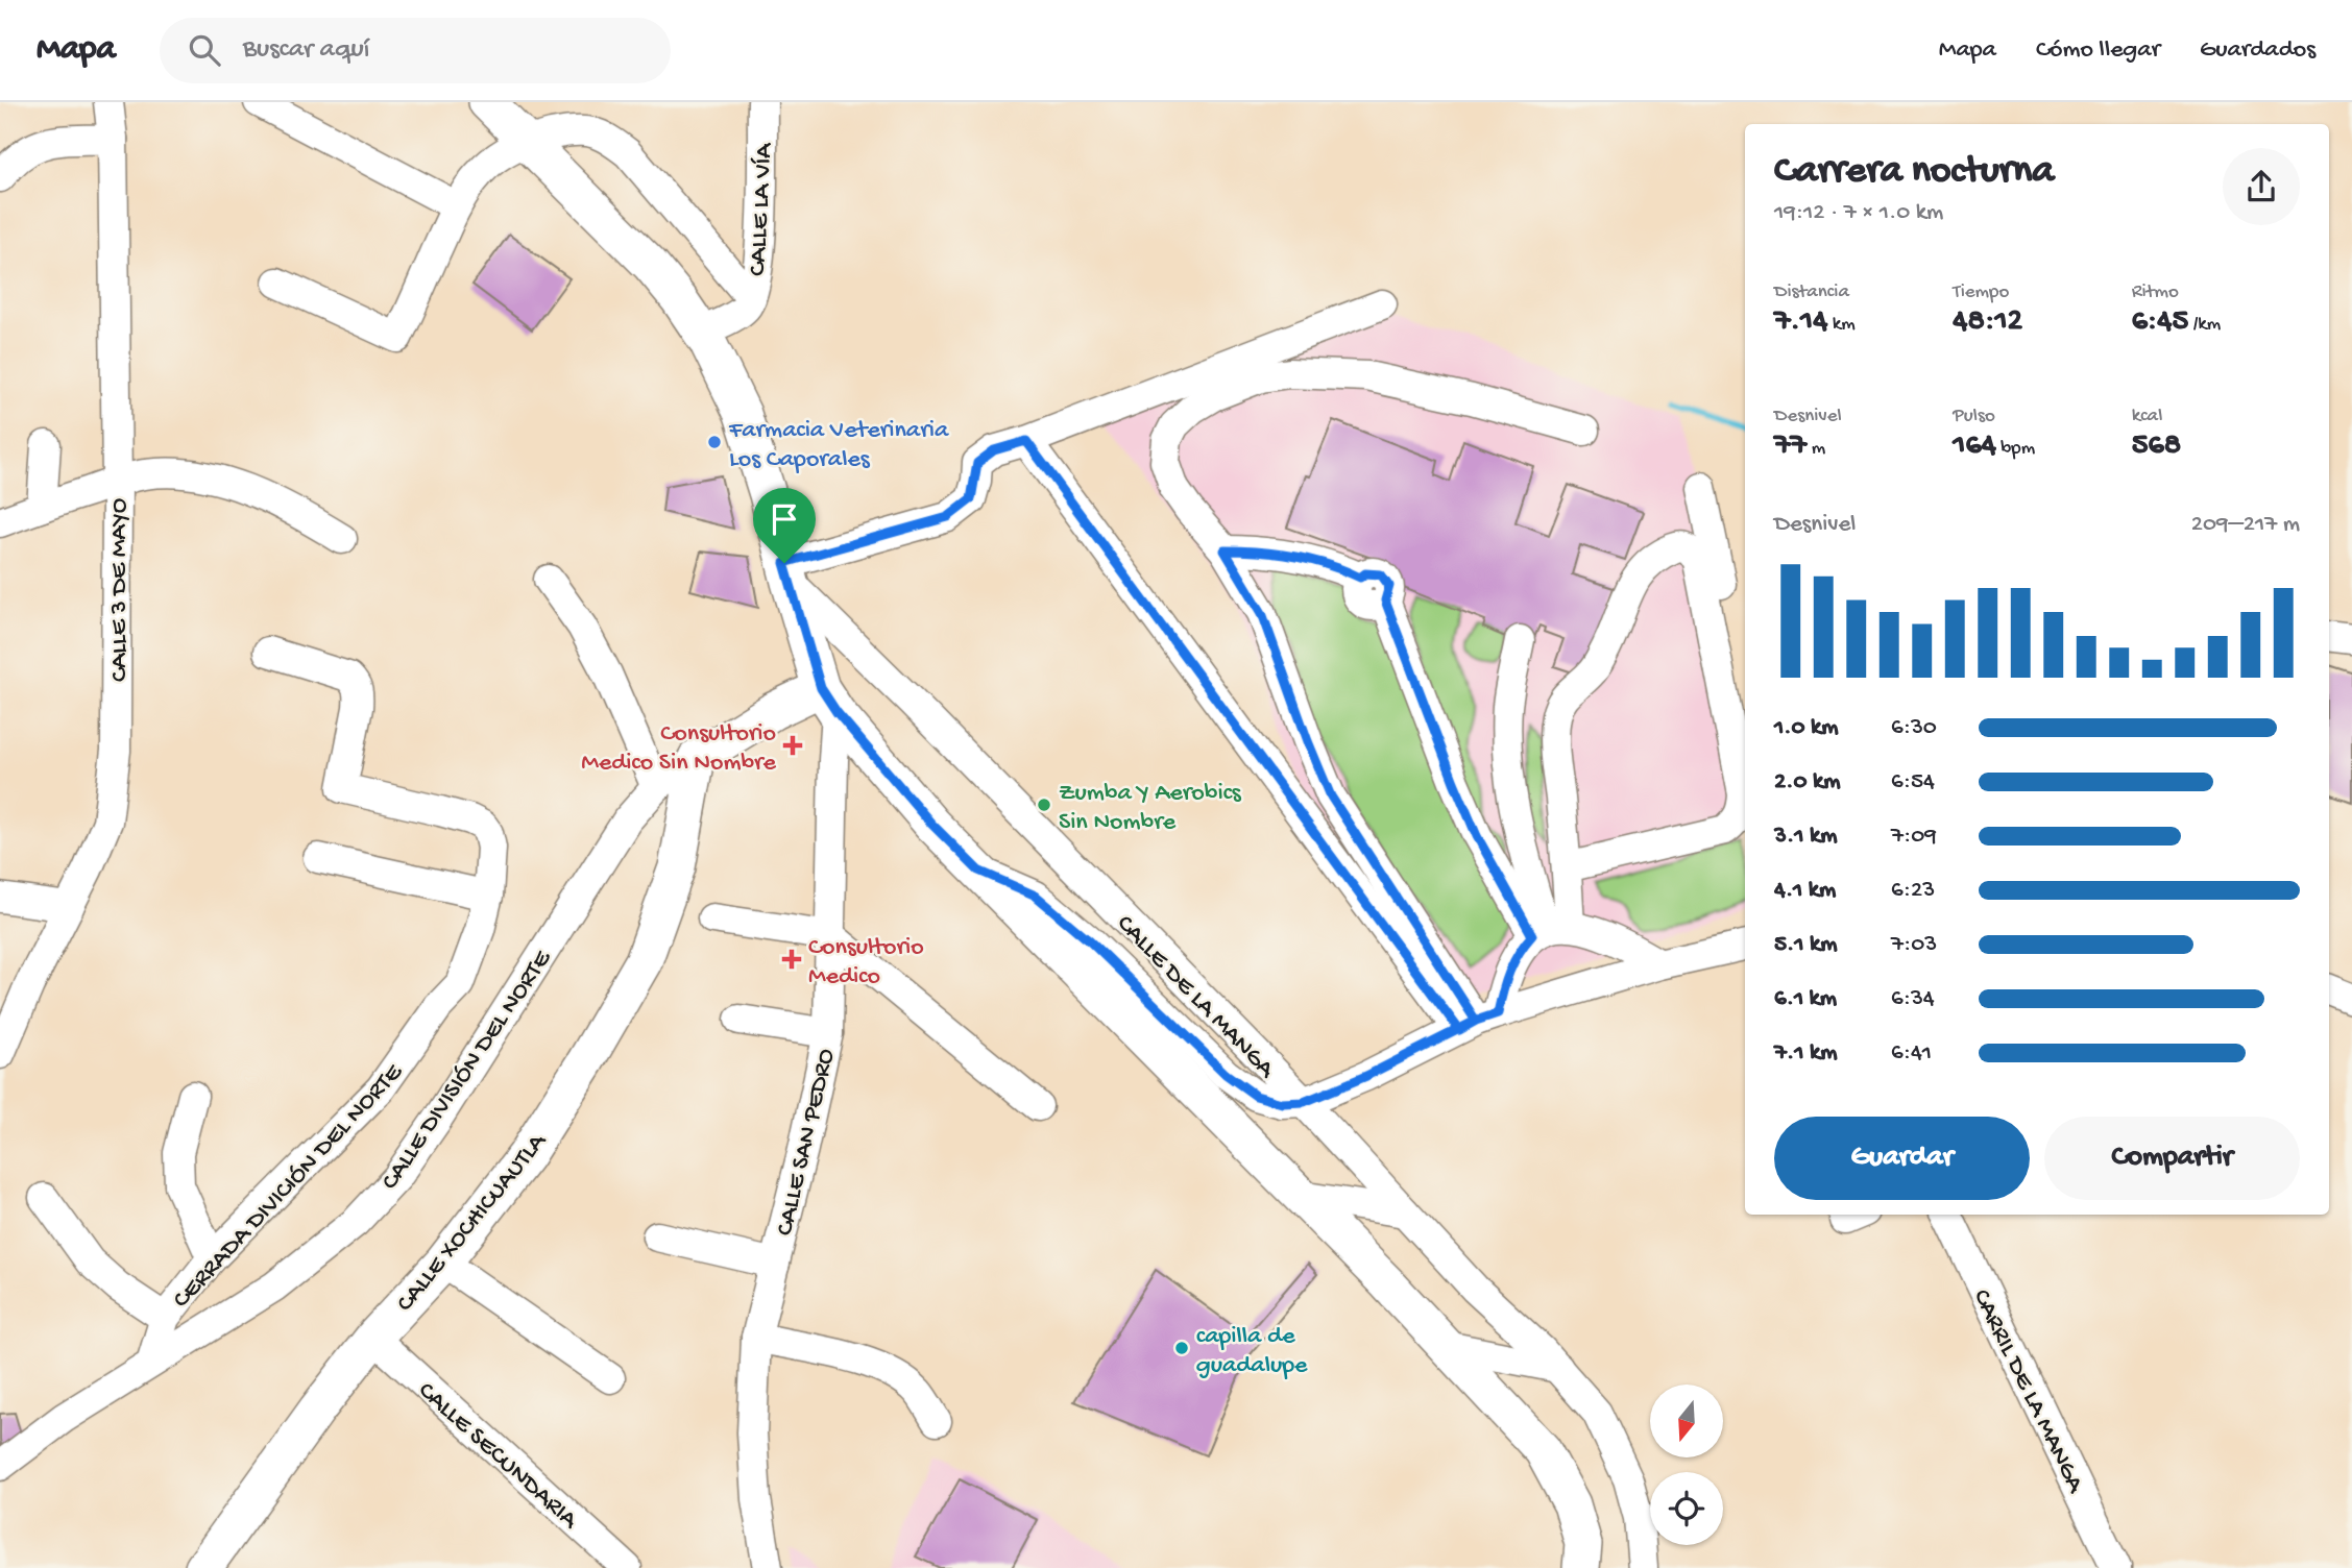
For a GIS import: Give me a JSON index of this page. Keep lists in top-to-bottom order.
{
  "streets": {
    "main road": ["CALLE DIVISIÓN DEL NORTE", "CALLE XOCHICUAUTLA"],
    "street": [
      "CALLE LA VÍA",
      "CALLE 3 DE MAYO",
      "CALLE DE LA MANGA",
      "CALLE SAN PEDRO",
      "CERRADA DIVICIÓN DEL NORTE",
      "CARRIL DE LA MANGA",
      "CALLE SECUNDARIA"
    ]
  },
  "crossings": [
    ["CALLE DIVISIÓN DEL NORTE", "CALLE SAN PEDRO"],
    ["CALLE DIVISIÓN DEL NORTE", "CERRADA DIVICIÓN DEL NORTE"],
    ["CALLE DIVISIÓN DEL NORTE", "CALLE XOCHICUAUTLA"],
    ["CALLE XOCHICUAUTLA", "CALLE SECUNDARIA"]
  ],
  "places": {
    "other": ["Farmacia Veterinaria Los Caporales", "Zumba Y Aerobics Sin Nombre", "capilla de guadalupe"],
    "health": ["Consultorio Medico Sin Nombre", "Consultorio Medico"]
  },
  "north": "bottom",
  "page": {
    "header": "Mapa",
    "search": "Buscar aquí",
    "nav": ["Mapa", "Cómo llegar", "Guardados"],
    "heading": ["Carrera nocturna", "19:12 · 7 × 1.0 km"],
    "stats": [
      ["Distancia", "7.14 km"],
      ["Tiempo", "48:12"],
      ["Ritmo", "6:45 /km"],
      ["Desnivel", "77 m"],
      ["Pulso", "164 bpm"],
      ["kcal", "568"]
    ],
    "chart": ["Desnivel", "209–217 m"],
    "list": [
      {
        "name": "1.0 km",
        "note": "6:30"
      },
      {
        "name": "2.0 km",
        "note": "6:54"
      },
      {
        "name": "3.1 km",
        "note": "7:09"
      },
      {
        "name": "4.1 km",
        "note": "6:23"
      },
      {
        "name": "5.1 km",
        "note": "7:03"
      },
      {
        "name": "6.1 km",
        "note": "6:34"
      },
      {
        "name": "7.1 km",
        "note": "6:41"
      }
    ],
    "buttons": ["Guardar", "Compartir"]
  }
}
